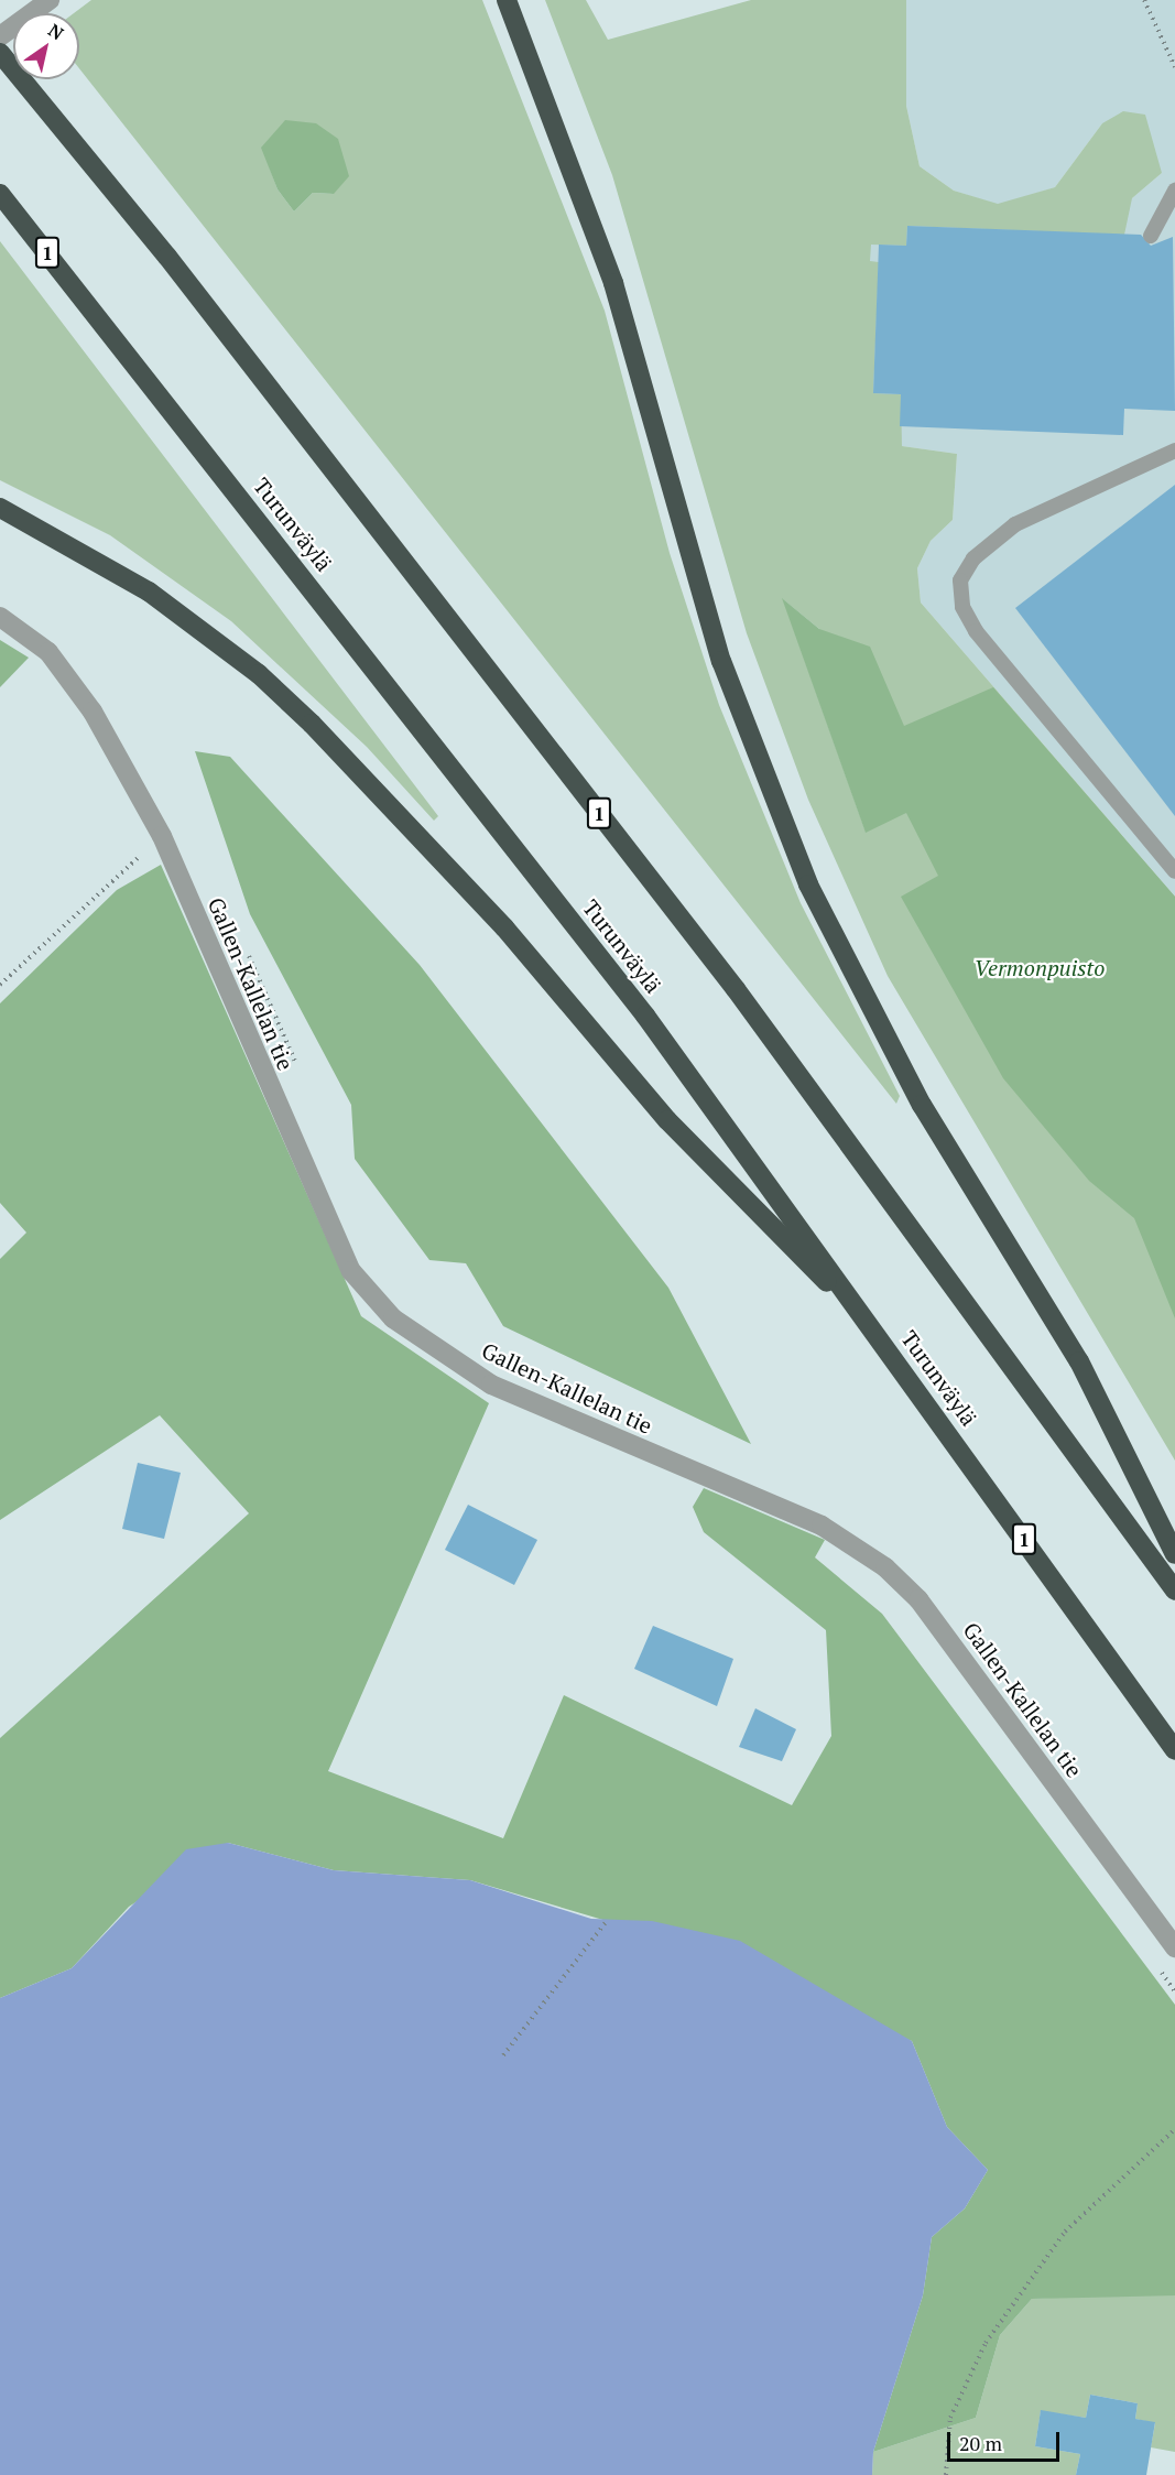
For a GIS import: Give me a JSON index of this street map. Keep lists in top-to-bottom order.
{
  "streets": {
    "highway": ["1", "Turunväylä"],
    "street": ["Gallen-Kallelan tie"]
  },
  "parks": ["Vermonpuisto"],
  "scale_bar": "20 m",
  "north": "top right"
}
